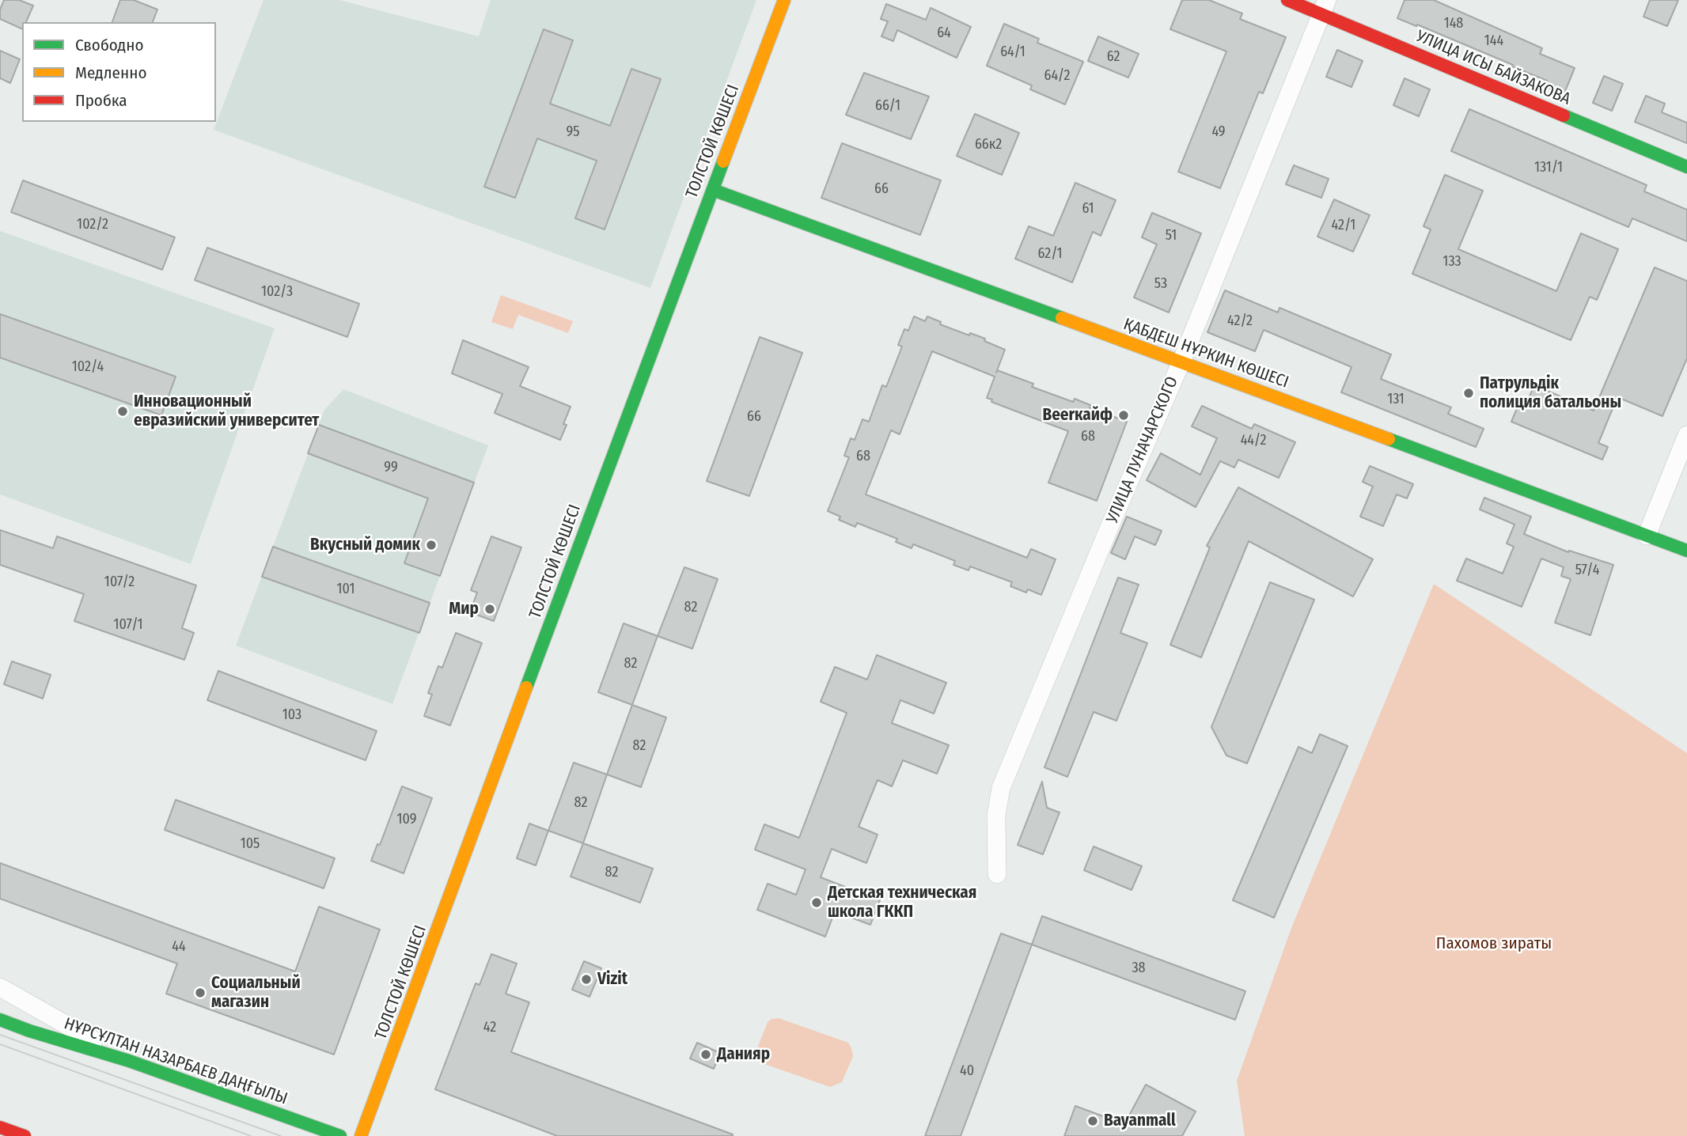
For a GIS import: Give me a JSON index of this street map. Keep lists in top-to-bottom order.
{
  "streets": {
    "main road": [
      "УЛИЦА ИСЫ БАЙЗАКОВА",
      "ТОЛСТОЙ КӨШЕСІ",
      "ҚАБДЕШ НҰРКИН КӨШЕСІ",
      "НҰРСҰЛТАН НАЗАРБАЕВ ДАҢҒЫЛЫ"
    ],
    "street": ["УЛИЦА ЛУНАЧАРСКОГО"]
  },
  "crossings": [
    ["УЛИЦА ИСЫ БАЙЗАКОВА", "УЛИЦА ЛУНАЧАРСКОГО"],
    ["ТОЛСТОЙ КӨШЕСІ", "ҚАБДЕШ НҰРКИН КӨШЕСІ"],
    ["ҚАБДЕШ НҰРКИН КӨШЕСІ", "УЛИЦА ЛУНАЧАРСКОГО"]
  ],
  "parks": ["Пахомов зираты"],
  "places": [
    "Патрульдік полиция батальоны",
    "Инновационный евразийский университет",
    "Beerкайф",
    "Вкусный домик",
    "Мир",
    "Детская техническая школа ГККП",
    "Vizit",
    "Социальный магазин",
    "Данияр",
    "Bayanmall"
  ],
  "house_numbers": [
    "148",
    "64",
    "144",
    "64/1",
    "62",
    "64/2",
    "66/1",
    "95",
    "49",
    "66к2",
    "131/1",
    "66",
    "61",
    "102/2",
    "42/1",
    "51",
    "62/1",
    "133",
    "53",
    "102/3",
    "42/2",
    "102/4",
    "131",
    "66",
    "68",
    "44/2",
    "68",
    "99",
    "57/4",
    "107/2",
    "101",
    "82",
    "107/1",
    "82",
    "103",
    "82",
    "82",
    "109",
    "105",
    "82",
    "44",
    "38",
    "42",
    "40"
  ],
  "legend": ["Свободно", "Медленно", "Пробка"]
}
